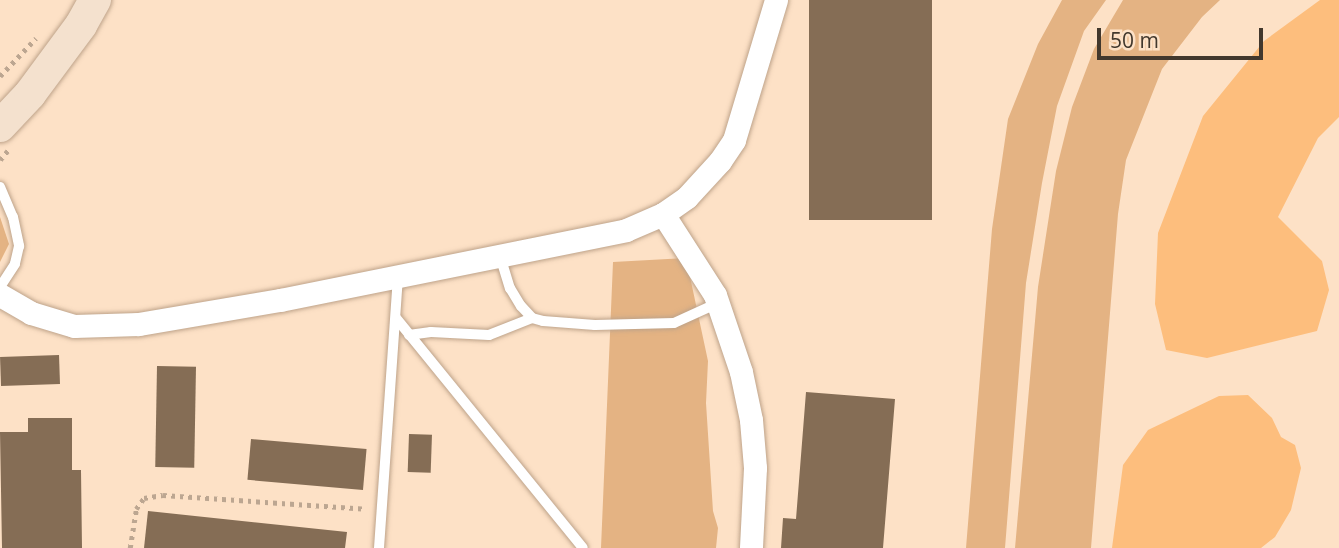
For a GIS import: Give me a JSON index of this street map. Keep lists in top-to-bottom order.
{
  "scale_bar": "50 m"
}
